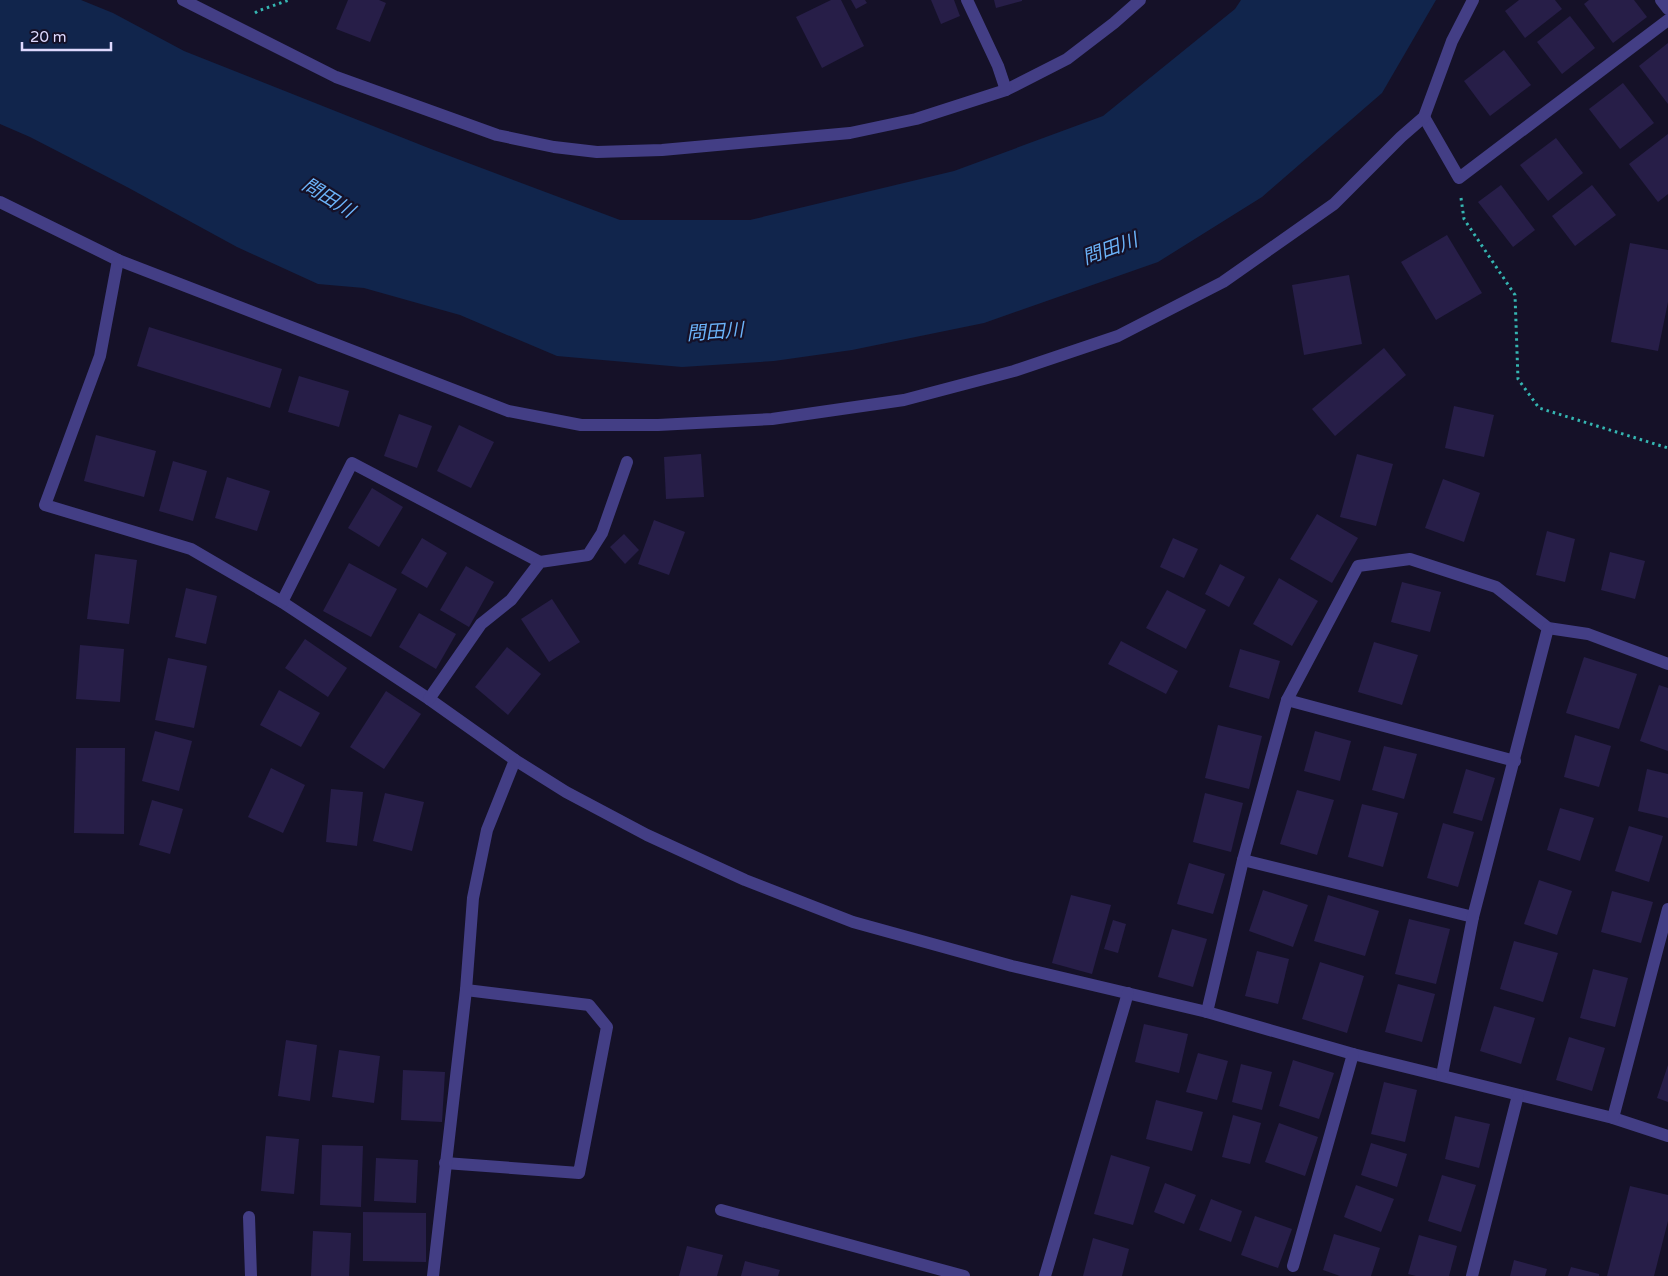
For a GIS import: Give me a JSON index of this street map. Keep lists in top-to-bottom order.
{
  "water": ["問田川"],
  "scale_bar": "20 m"
}
